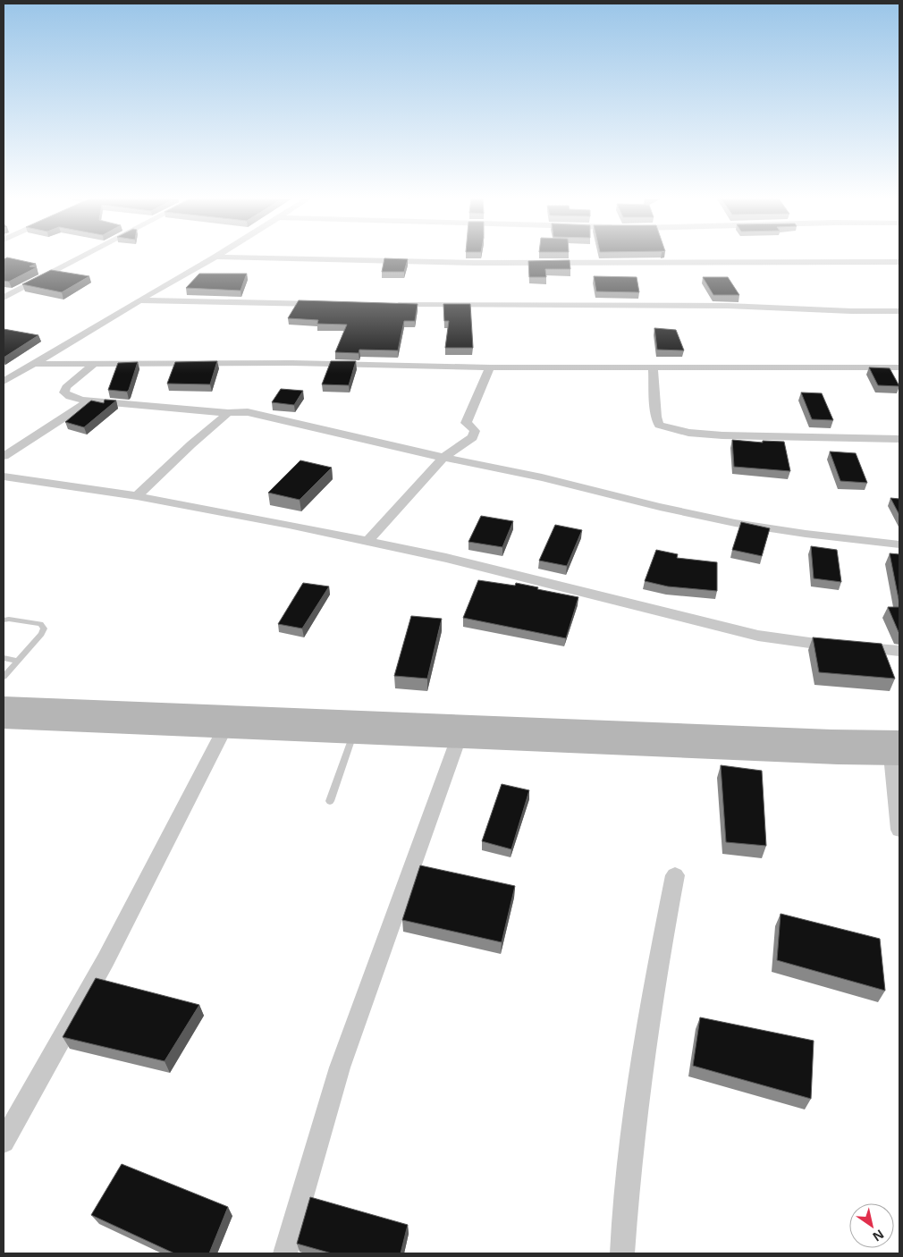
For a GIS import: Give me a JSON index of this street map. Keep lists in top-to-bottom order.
{
  "north": "bottom right"
}
